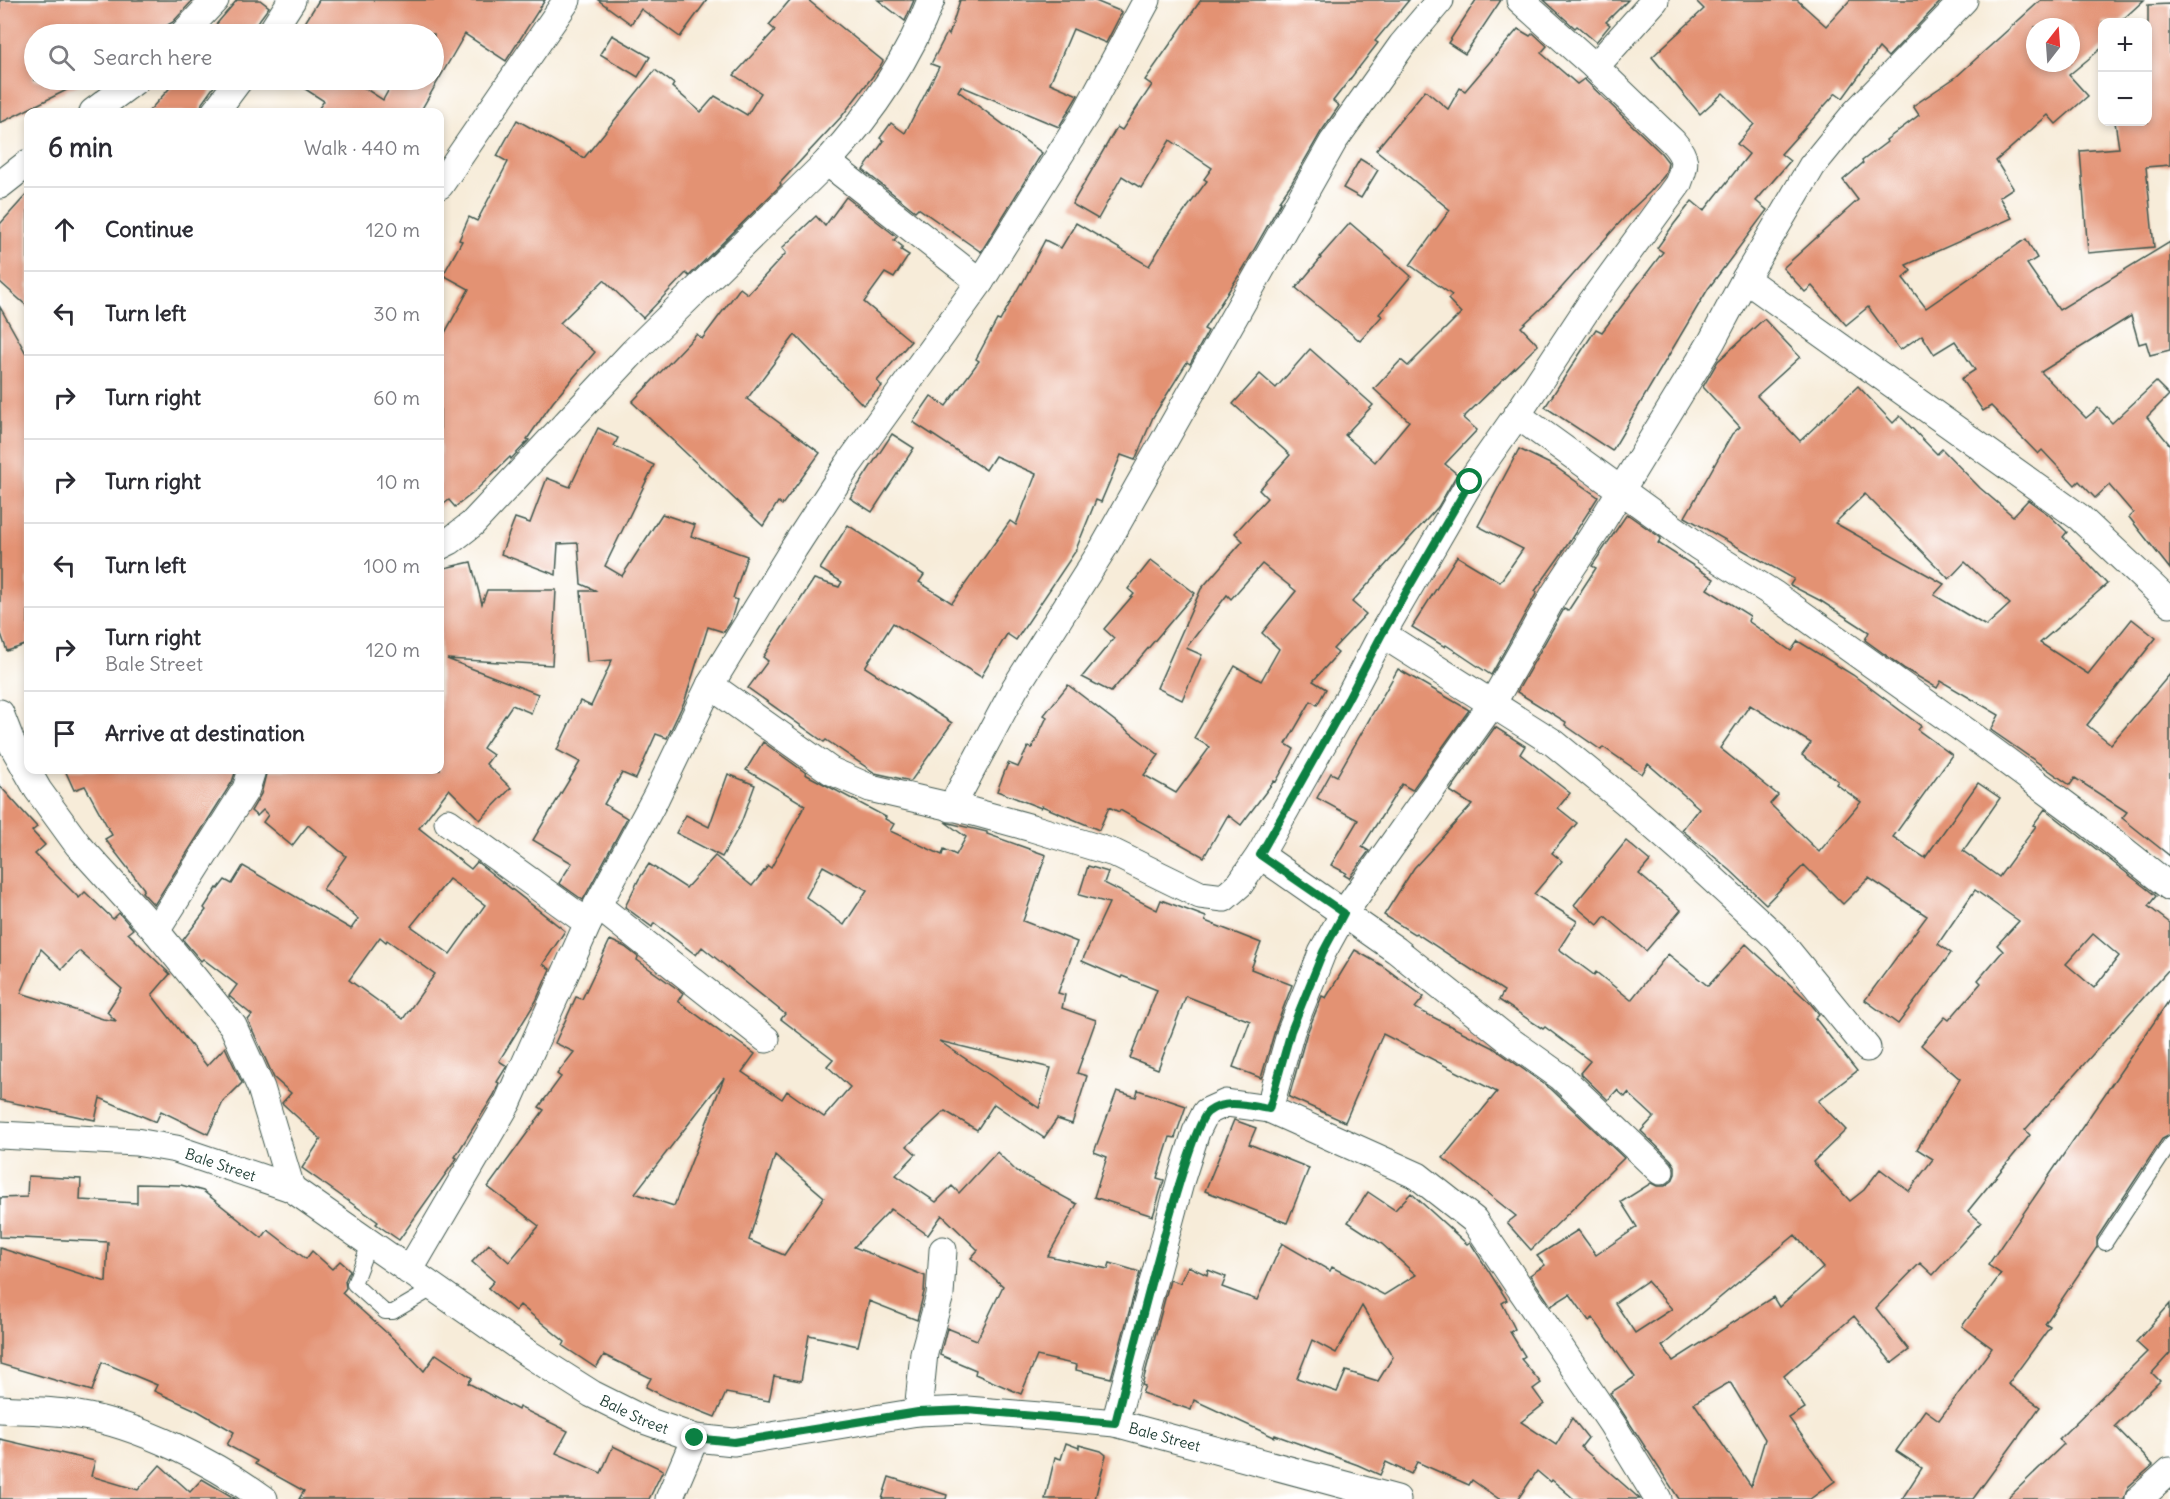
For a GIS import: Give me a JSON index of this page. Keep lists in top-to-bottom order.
{
  "streets": {
    "street": ["Bale Street"]
  },
  "north": "top",
  "page": {
    "map_buttons": ["+", "−"],
    "search": "Search here",
    "heading": ["6 min", "Walk · 440 m"],
    "list": [
      ["Continue", "120 m"],
      ["Turn left", "30 m"],
      ["Turn right", "60 m"],
      ["Turn right", "10 m"],
      ["Turn left", "100 m"],
      ["Turn right", "Bale Street", "120 m"],
      "Arrive at destination"
    ]
  }
}
